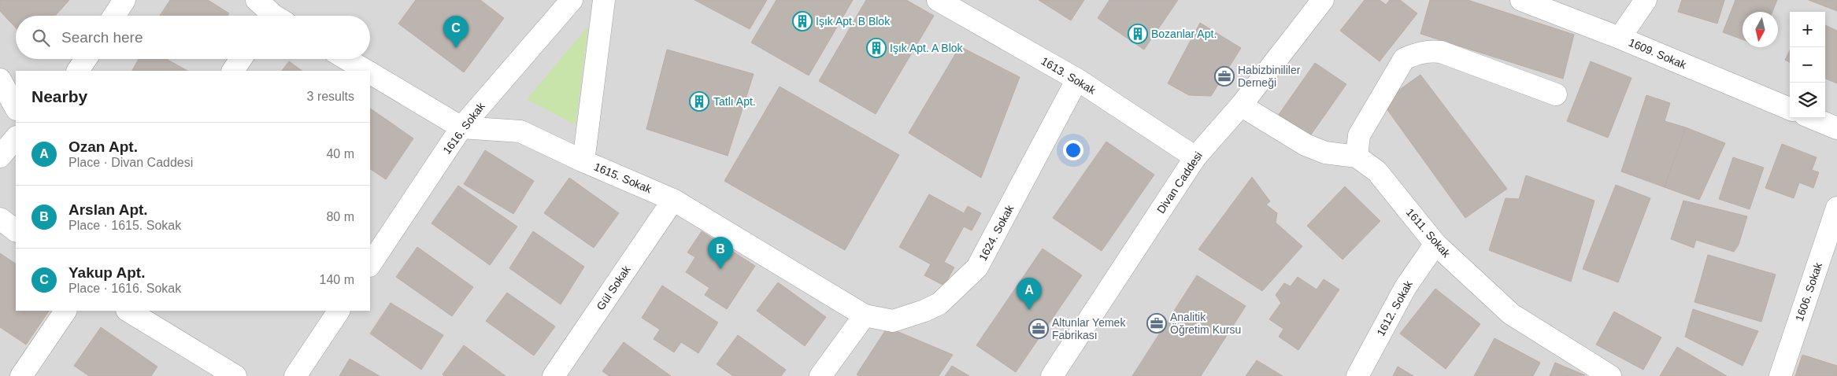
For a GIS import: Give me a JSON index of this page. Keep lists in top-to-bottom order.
{
  "streets": {
    "street": [
      "1609. Sokak",
      "1613. Sokak",
      "1616. Sokak",
      "1615. Sokak",
      "Divan Caddesi",
      "1624. Sokak",
      "1611. Sokak",
      "Gül Sokak",
      "1606. Sokak",
      "1612. Sokak"
    ]
  },
  "crossings": [
    ["1613. Sokak", "Divan Caddesi"],
    ["1613. Sokak", "1624. Sokak"],
    ["1616. Sokak", "1615. Sokak"],
    ["1615. Sokak", "1624. Sokak"],
    ["1615. Sokak", "Gül Sokak"],
    ["Divan Caddesi", "1611. Sokak"],
    ["1611. Sokak", "1612. Sokak"]
  ],
  "places": {
    "building": [
      "Işık Apt. B Blok",
      "Bozanlar Apt.",
      "Işık Apt. A Blok",
      "Tatlı Apt."
    ],
    "office": ["Habizbinililer Derneği", "Analitik Öğretim Kursu", "Altunlar Yemek Fabrikası"]
  },
  "north": "bottom",
  "page": {
    "map_buttons": ["+", "−"],
    "pins": ["C", "B", "A"],
    "search": "Search here",
    "heading": ["Nearby", "3 results"],
    "list": [
      {
        "mark": "A",
        "name": "Ozan Apt.",
        "note": "Place · Divan Caddesi",
        "value": "40 m"
      },
      {
        "mark": "B",
        "name": "Arslan Apt.",
        "note": "Place · 1615. Sokak",
        "value": "80 m"
      },
      {
        "mark": "C",
        "name": "Yakup Apt.",
        "note": "Place · 1616. Sokak",
        "value": "140 m"
      }
    ]
  }
}
